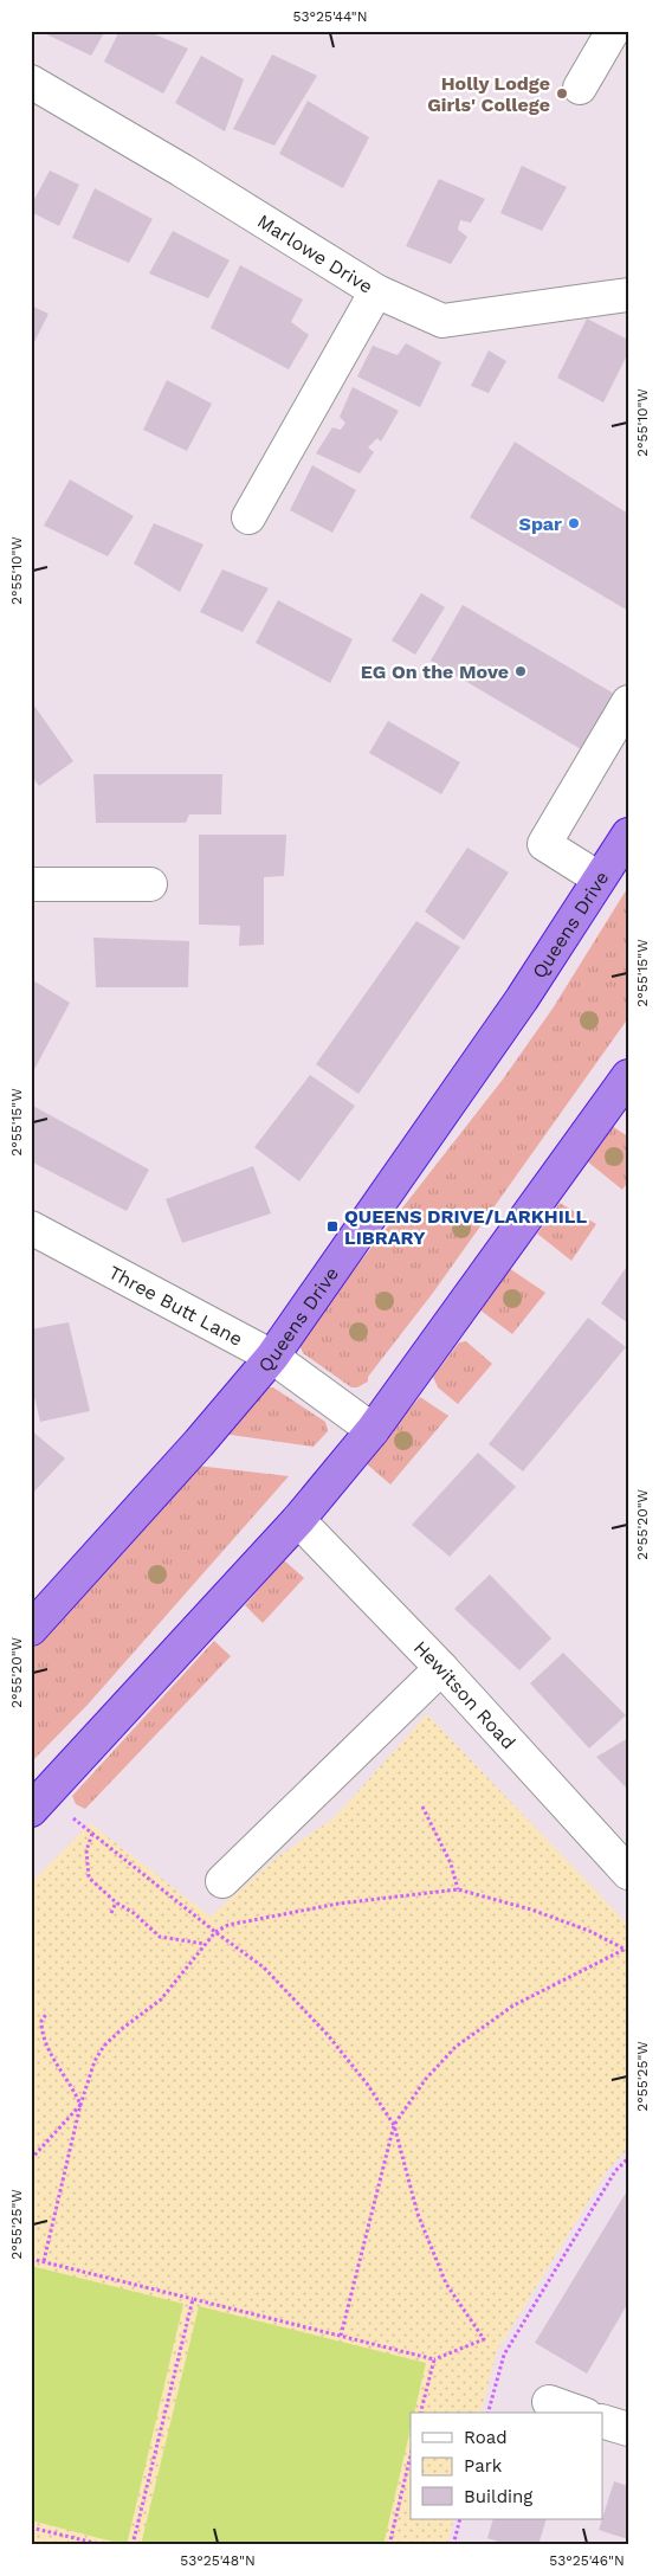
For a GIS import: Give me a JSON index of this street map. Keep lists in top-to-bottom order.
{
  "streets": {
    "highway": ["Queens Drive"],
    "street": ["Marlowe Drive", "Three Butt Lane", "Hewitson Road"]
  },
  "crossings": [
    ["Queens Drive", "Three Butt Lane"]
  ],
  "places": {
    "other": ["Holly Lodge Girls' College", "Spar", "EG On the Move"],
    "transit": ["QUEENS DRIVE/LARKHILL LIBRARY"]
  },
  "legend": ["Road", "Park", "Building"],
  "coordinates": [
    "53°25'44\"N",
    "2°55'10\"W",
    "2°55'15\"W",
    "2°55'20\"W",
    "2°55'25\"W",
    "53°25'48\"N",
    "53°25'46\"N"
  ]
}
